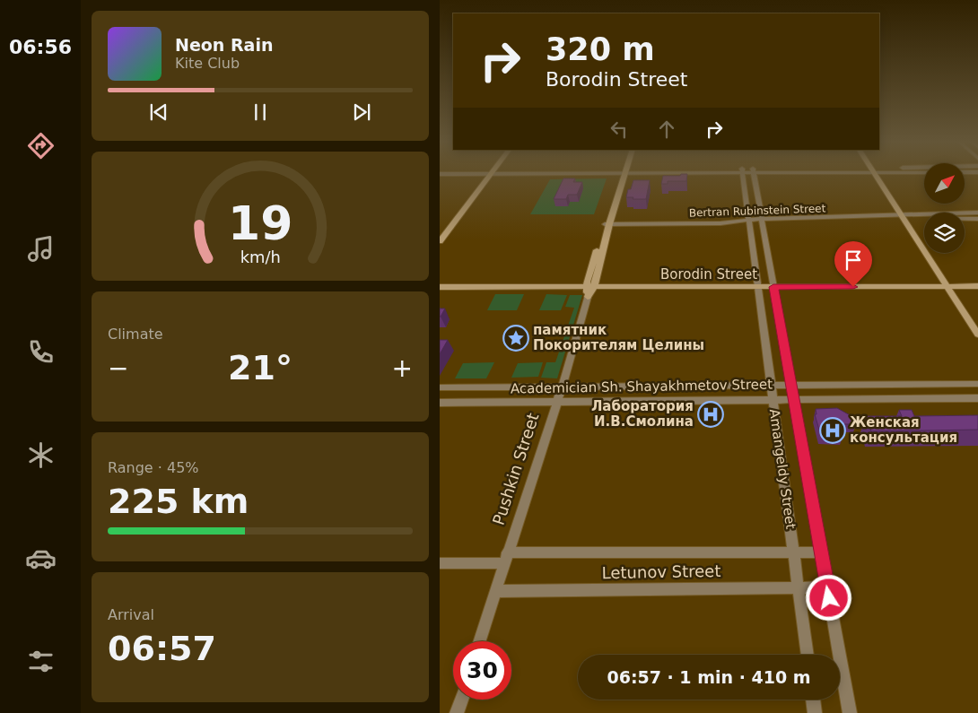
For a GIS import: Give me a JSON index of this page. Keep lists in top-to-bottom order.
{
  "streets": {
    "street": [
      "Bertran Rubinstein Street",
      "Borodin Street",
      "Academician Sh. Shayakhmetov Street",
      "Pushkin Street",
      "Amangeldy Street",
      "Letunov Street"
    ]
  },
  "crossings": [
    ["Bertran Rubinstein Street", "Pushkin Street"],
    ["Bertran Rubinstein Street", "Amangeldy Street"],
    ["Borodin Street", "Pushkin Street"],
    ["Borodin Street", "Amangeldy Street"],
    ["Academician Sh. Shayakhmetov Street", "Pushkin Street"],
    ["Academician Sh. Shayakhmetov Street", "Amangeldy Street"],
    ["Pushkin Street", "Letunov Street"],
    ["Amangeldy Street", "Letunov Street"]
  ],
  "places": {
    "place": ["памятник Покорителям Целины"],
    "hospital": ["Лаборатория И.В.Смолина", "Женская консультация"]
  },
  "north": "top right",
  "page": {
    "tabs": "06:56",
    "turn": ["320 m", "Borodin Street"],
    "song": ["Neon Rain", "Kite Club"],
    "tile": [
      "Climate",
      ["Range · 45%", "225 km"],
      ["Arrival", "06:57"]
    ],
    "heat": ["−", "21°", "+"],
    "limit": "30",
    "trip": "06:57 · 1 min · 410 m",
    "gauge": ["19", "km/h"]
  }
}
